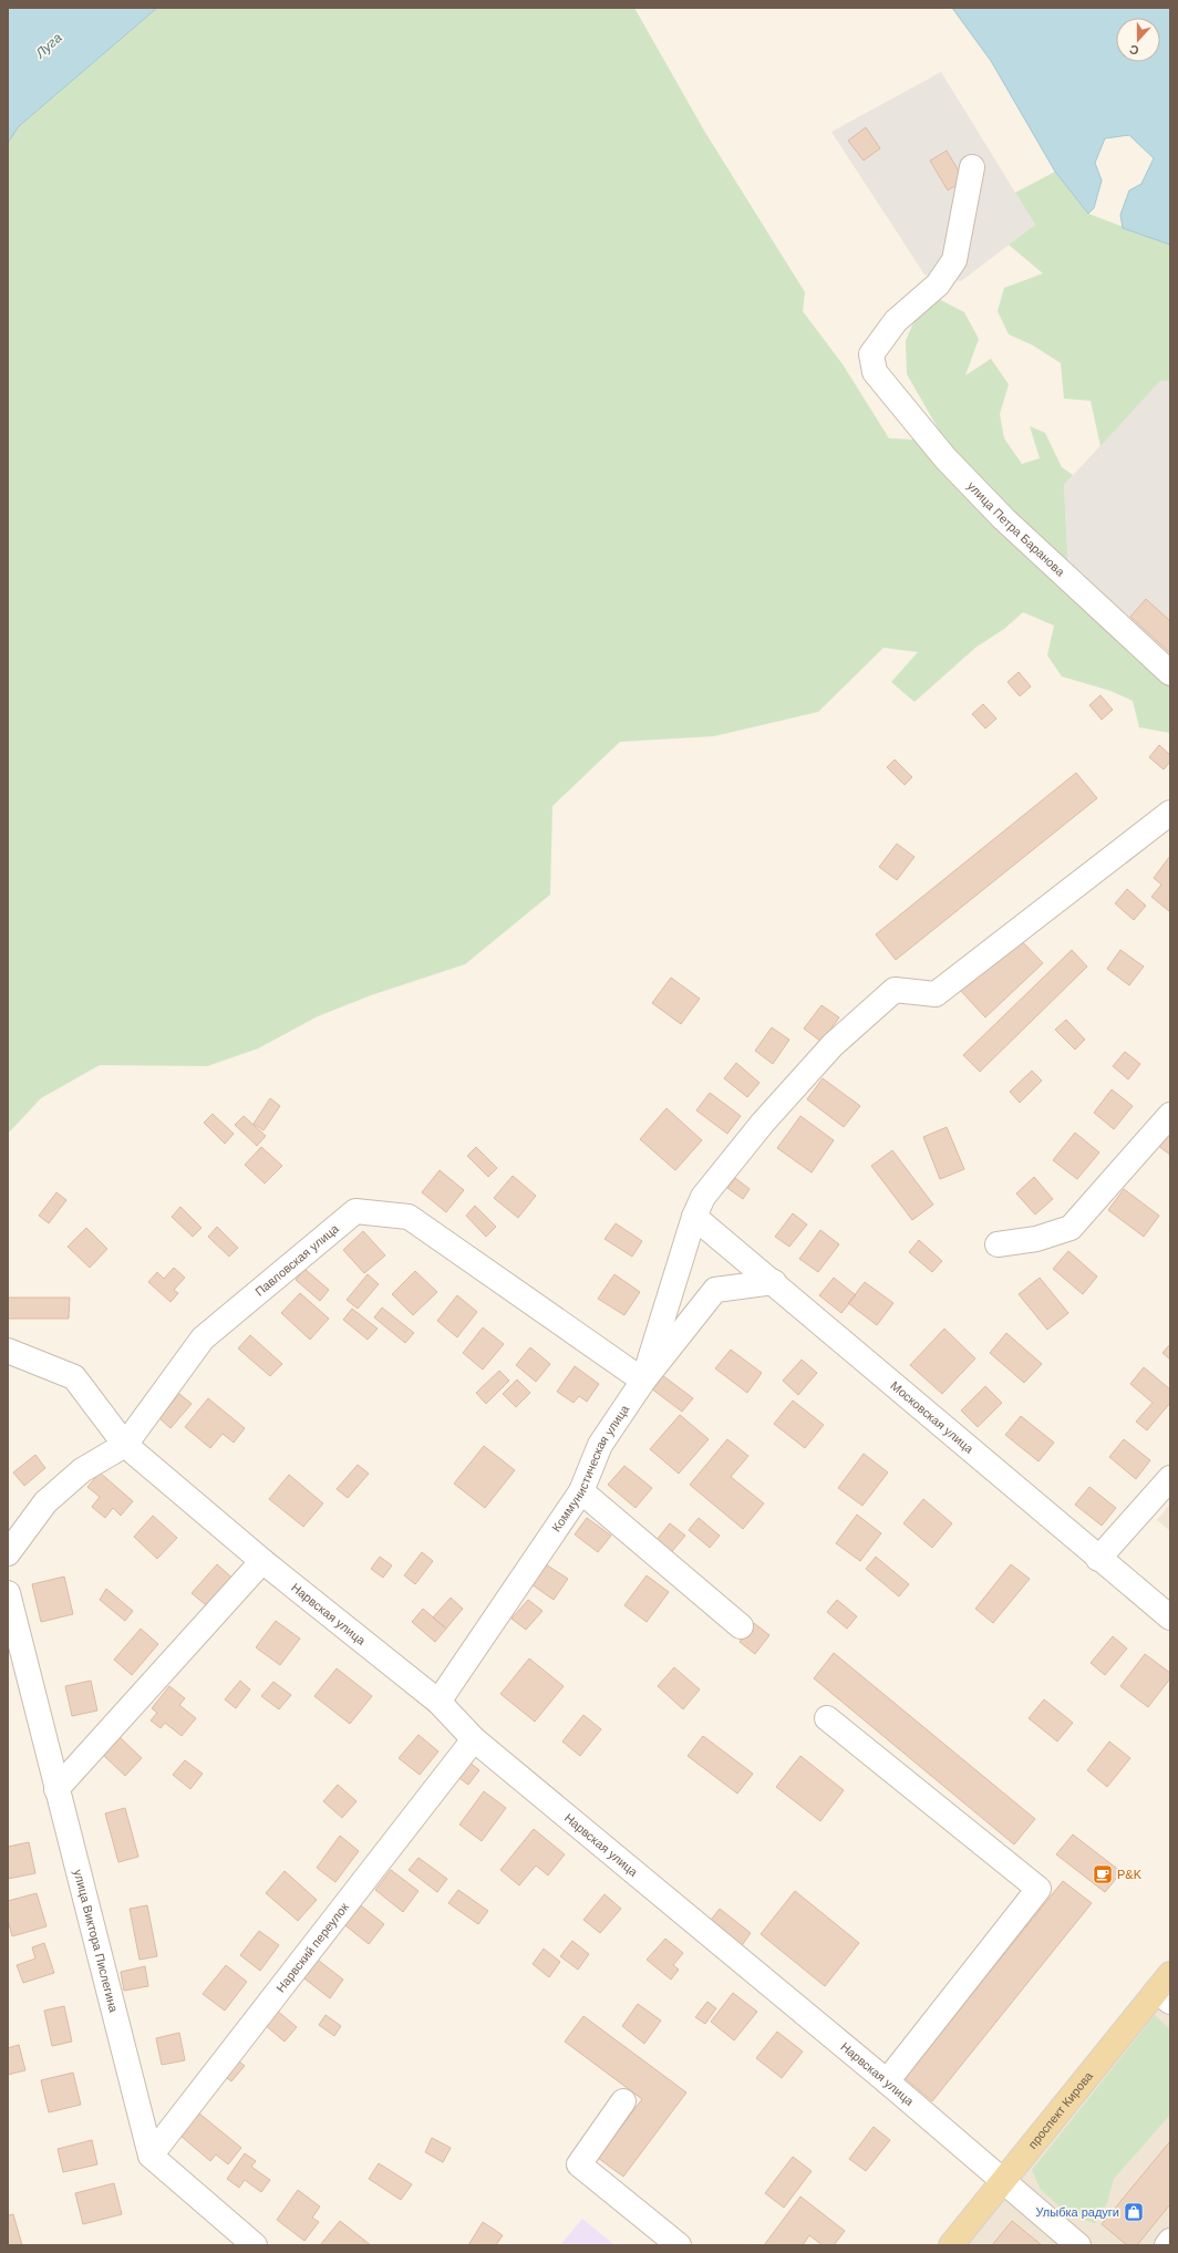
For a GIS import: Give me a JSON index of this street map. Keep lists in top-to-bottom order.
{
  "streets": {
    "main road": ["проспект Кирова"],
    "street": [
      "улица Петра Баранова",
      "Павловская улица",
      "Московская улица",
      "Коммунистическая улица",
      "Нарвская улица",
      "улица Виктора Пислегина",
      "Нарвский переулок"
    ]
  },
  "crossings": [
    ["Павловская улица", "Коммунистическая улица"],
    ["Павловская улица", "Нарвская улица"],
    ["Московская улица", "Коммунистическая улица"],
    ["Коммунистическая улица", "Нарвская улица"],
    ["Нарвская улица", "Нарвский переулок"],
    ["Нарвская улица", "проспект Кирова"],
    ["улица Виктора Пислегина", "Нарвский переулок"]
  ],
  "water": ["Луга"],
  "places": {
    "cafe": ["P&K"],
    "shop": ["Улыбка радуги"]
  },
  "north": "bottom"
}
